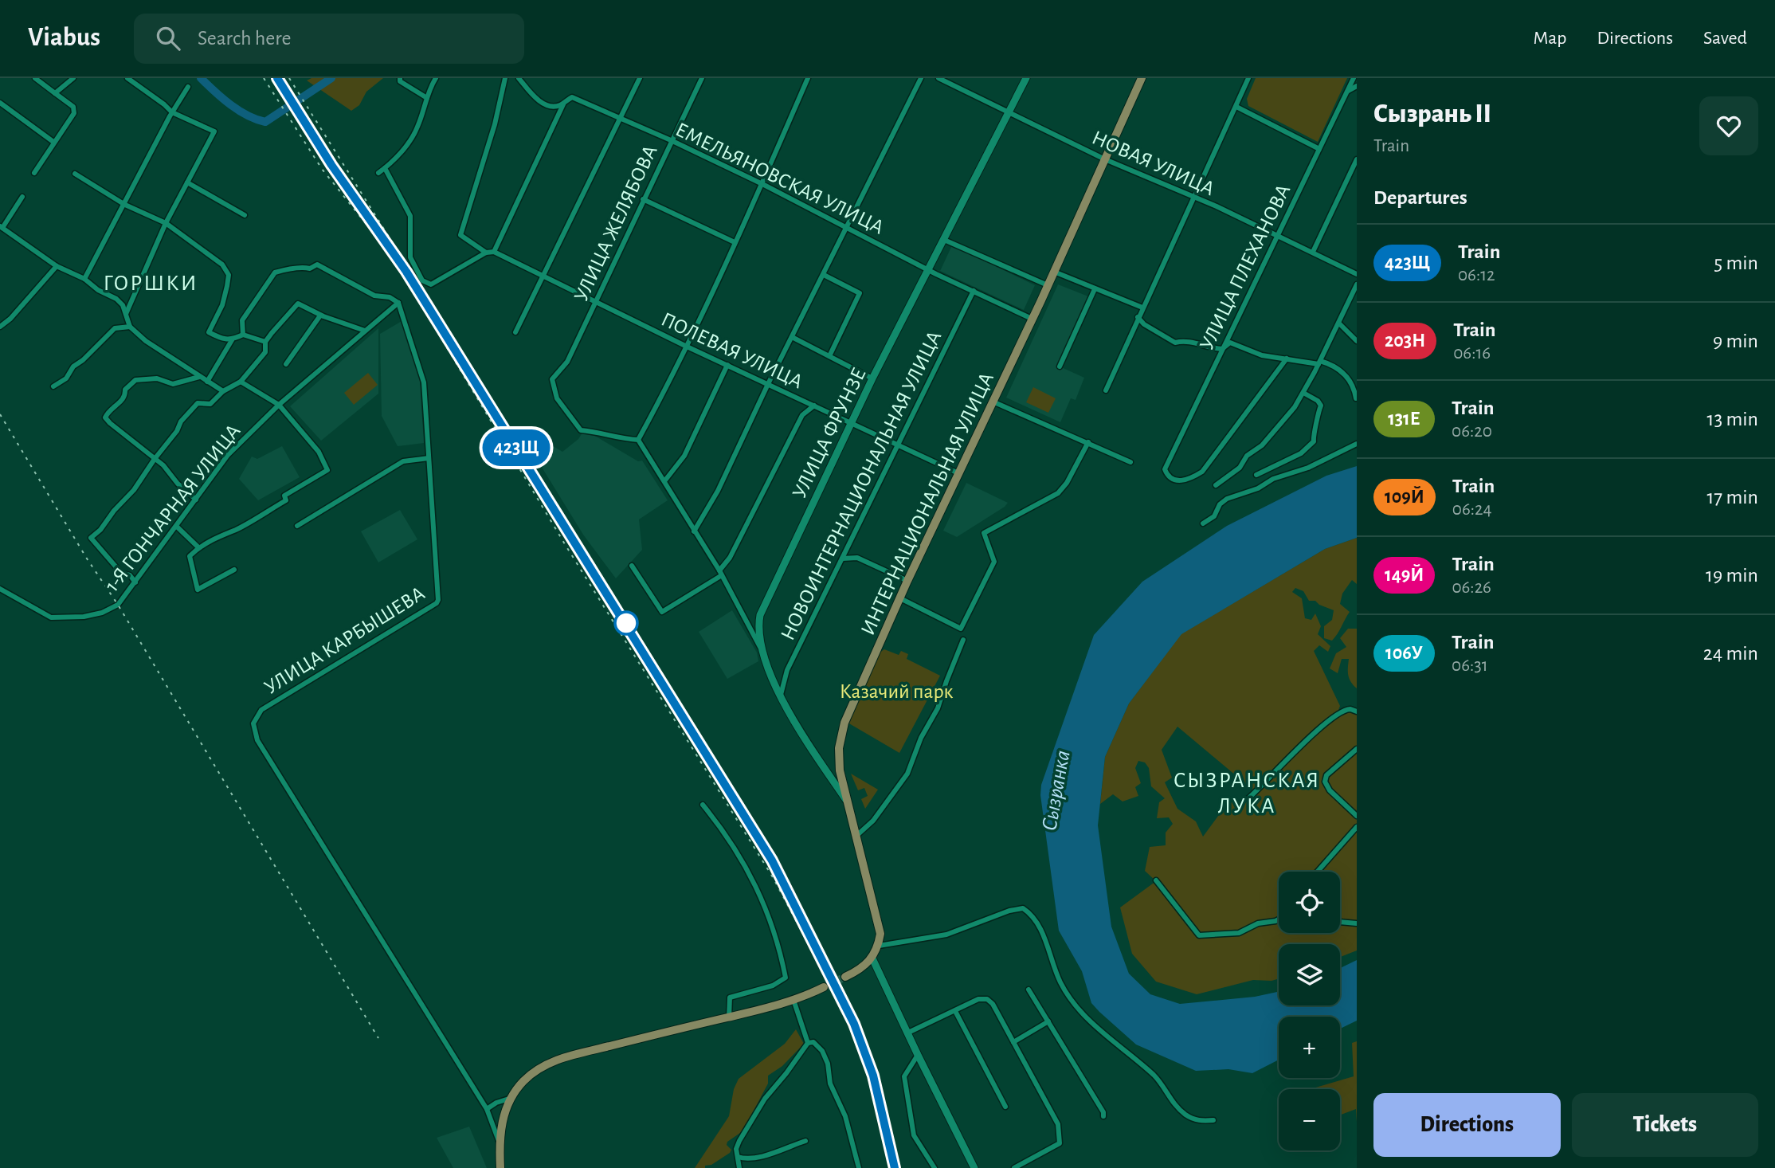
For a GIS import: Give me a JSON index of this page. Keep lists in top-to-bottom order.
{
  "streets": {
    "main road": ["ИНТЕРНАЦИОНАЛЬНАЯ УЛИЦА"],
    "street": [
      "НОВАЯ УЛИЦА",
      "ЕМЕЛЬЯНОВСКАЯ УЛИЦА",
      "УЛИЦА ЖЕЛЯБОВА",
      "УЛИЦА ПЛЕХАНОВА",
      "ПОЛЕВАЯ УЛИЦА",
      "УЛИЦА ФРУНЗЕ",
      "НОВОИНТЕРНАЦИОНАЛЬНАЯ УЛИЦА",
      "1-Я ГОНЧАРНАЯ УЛИЦА",
      "УЛИЦА КАРБЫШЕВА"
    ]
  },
  "crossings": [
    ["НОВАЯ УЛИЦА", "УЛИЦА ПЛЕХАНОВА"],
    ["НОВАЯ УЛИЦА", "УЛИЦА ФРУНЗЕ"],
    ["НОВАЯ УЛИЦА", "ИНТЕРНАЦИОНАЛЬНАЯ УЛИЦА"],
    ["ЕМЕЛЬЯНОВСКАЯ УЛИЦА", "УЛИЦА ЖЕЛЯБОВА"],
    ["ЕМЕЛЬЯНОВСКАЯ УЛИЦА", "УЛИЦА ФРУНЗЕ"],
    ["ЕМЕЛЬЯНОВСКАЯ УЛИЦА", "НОВОИНТЕРНАЦИОНАЛЬНАЯ УЛИЦА"],
    ["ЕМЕЛЬЯНОВСКАЯ УЛИЦА", "ИНТЕРНАЦИОНАЛЬНАЯ УЛИЦА"],
    ["УЛИЦА ЖЕЛЯБОВА", "ПОЛЕВАЯ УЛИЦА"],
    ["ПОЛЕВАЯ УЛИЦА", "УЛИЦА ФРУНЗЕ"],
    ["ПОЛЕВАЯ УЛИЦА", "НОВОИНТЕРНАЦИОНАЛЬНАЯ УЛИЦА"],
    ["ПОЛЕВАЯ УЛИЦА", "ИНТЕРНАЦИОНАЛЬНАЯ УЛИЦА"],
    ["УЛИЦА ФРУНЗЕ", "НОВОИНТЕРНАЦИОНАЛЬНАЯ УЛИЦА"],
    ["УЛИЦА ФРУНЗЕ", "ИНТЕРНАЦИОНАЛЬНАЯ УЛИЦА"],
    ["1-Я ГОНЧАРНАЯ УЛИЦА", "УЛИЦА КАРБЫШЕВА"]
  ],
  "districts": ["ГОРШКИ", "СЫЗРАНСКАЯ ЛУКА"],
  "water": ["Сызранка"],
  "parks": ["Казачий парк"],
  "page": {
    "header": "Viabus",
    "search": "Search here",
    "nav": ["Map", "Directions", "Saved"],
    "on_map": "423Щ",
    "heading": [
      ["Сызрань II", "Train"],
      "Departures"
    ],
    "list": [
      {
        "mark": "423Щ",
        "name": "Train",
        "note": "06:12",
        "value": "5 min"
      },
      {
        "mark": "203Н",
        "name": "Train",
        "note": "06:16",
        "value": "9 min"
      },
      {
        "mark": "131Е",
        "name": "Train",
        "note": "06:20",
        "value": "13 min"
      },
      {
        "mark": "109Й",
        "name": "Train",
        "note": "06:24",
        "value": "17 min"
      },
      {
        "mark": "149Й",
        "name": "Train",
        "note": "06:26",
        "value": "19 min"
      },
      {
        "mark": "106У",
        "name": "Train",
        "note": "06:31",
        "value": "24 min"
      }
    ],
    "map_buttons": ["+", "−"],
    "buttons": ["Directions", "Tickets"]
  }
}
